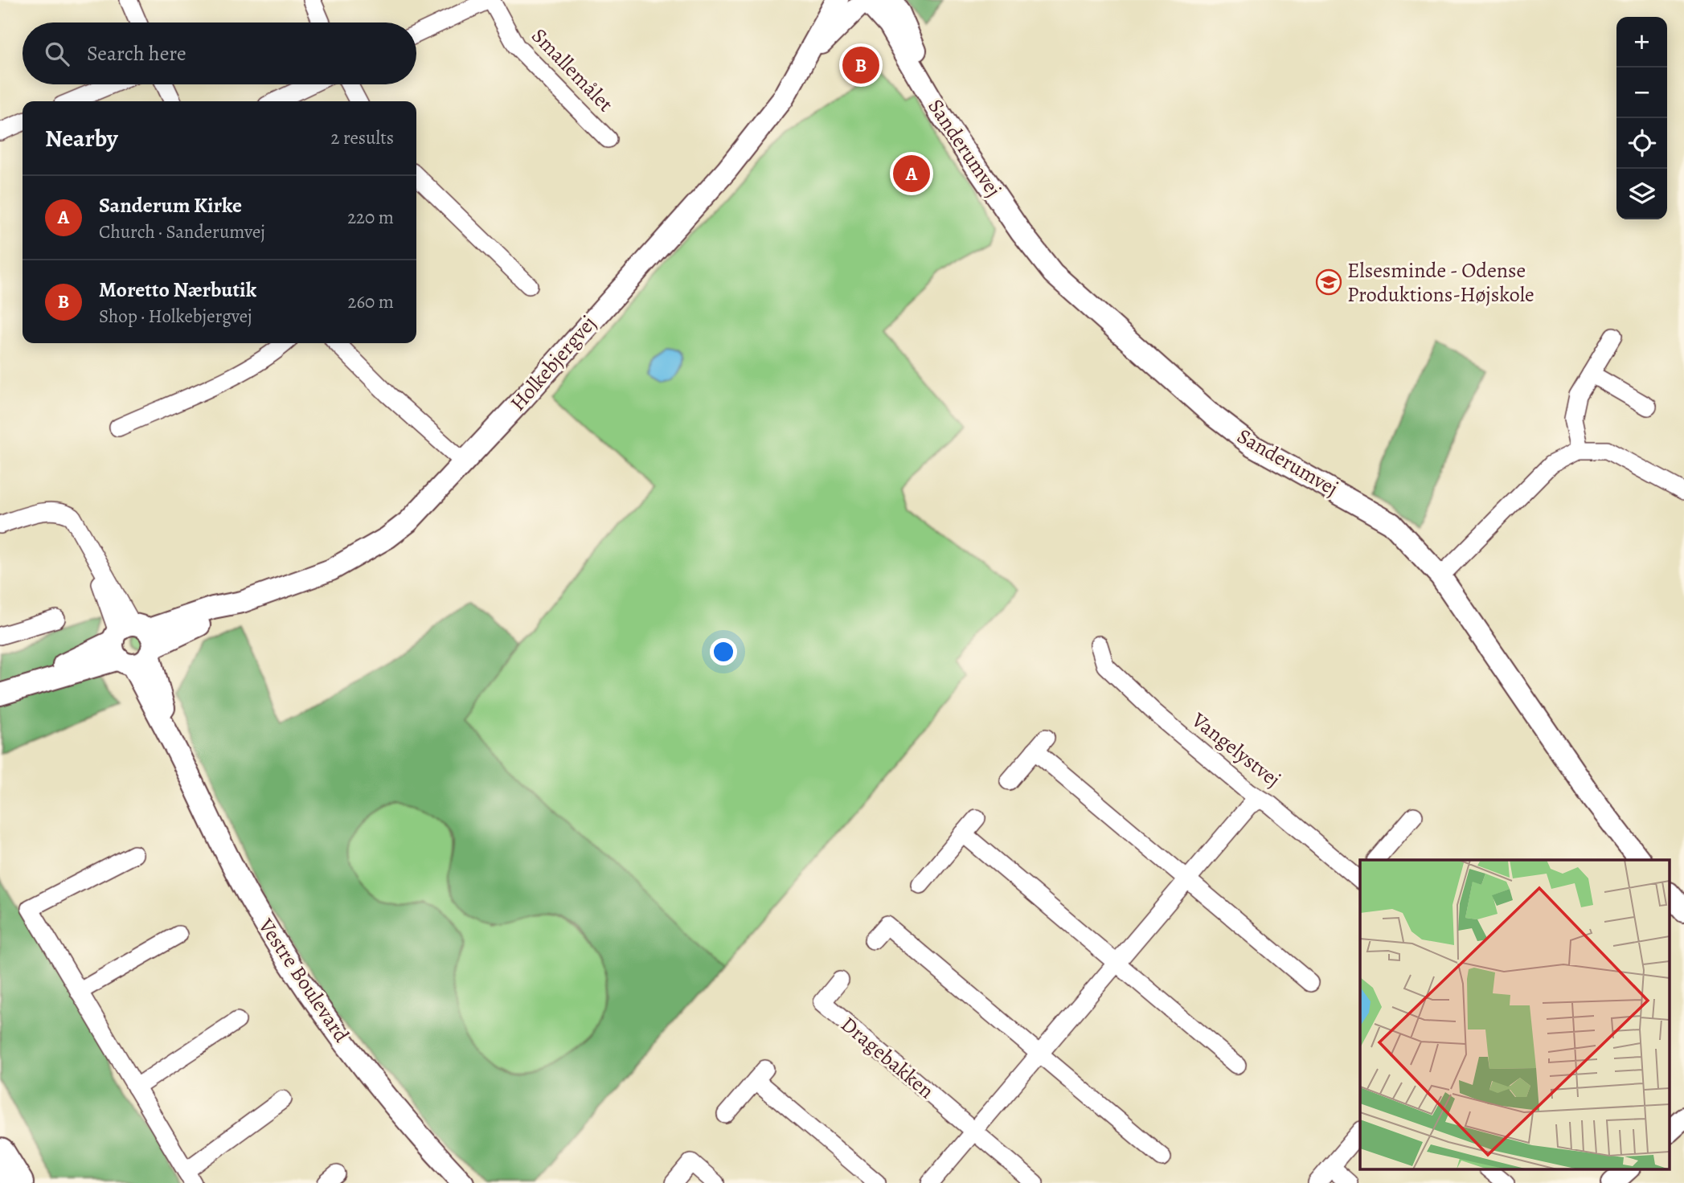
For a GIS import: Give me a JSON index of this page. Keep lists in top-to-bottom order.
{
  "streets": {
    "street": [
      "Smallemålet",
      "Sanderumvej",
      "Holkebjergvej",
      "Vangelystvej",
      "Vestre Boulevard",
      "Dragebakken"
    ]
  },
  "crossings": [
    ["Sanderumvej", "Holkebjergvej"],
    ["Holkebjergvej", "Vestre Boulevard"]
  ],
  "places": {
    "school or university": ["Elsesminde - Odense Produktions-Højskole"]
  },
  "page": {
    "map_buttons": ["+", "−"],
    "search": "Search here",
    "pins": ["B", "A"],
    "heading": ["Nearby", "2 results"],
    "list": [
      {
        "mark": "A",
        "name": "Sanderum Kirke",
        "note": "Church · Sanderumvej",
        "value": "220 m"
      },
      {
        "mark": "B",
        "name": "Moretto Nærbutik",
        "note": "Shop · Holkebjergvej",
        "value": "260 m"
      }
    ]
  }
}
